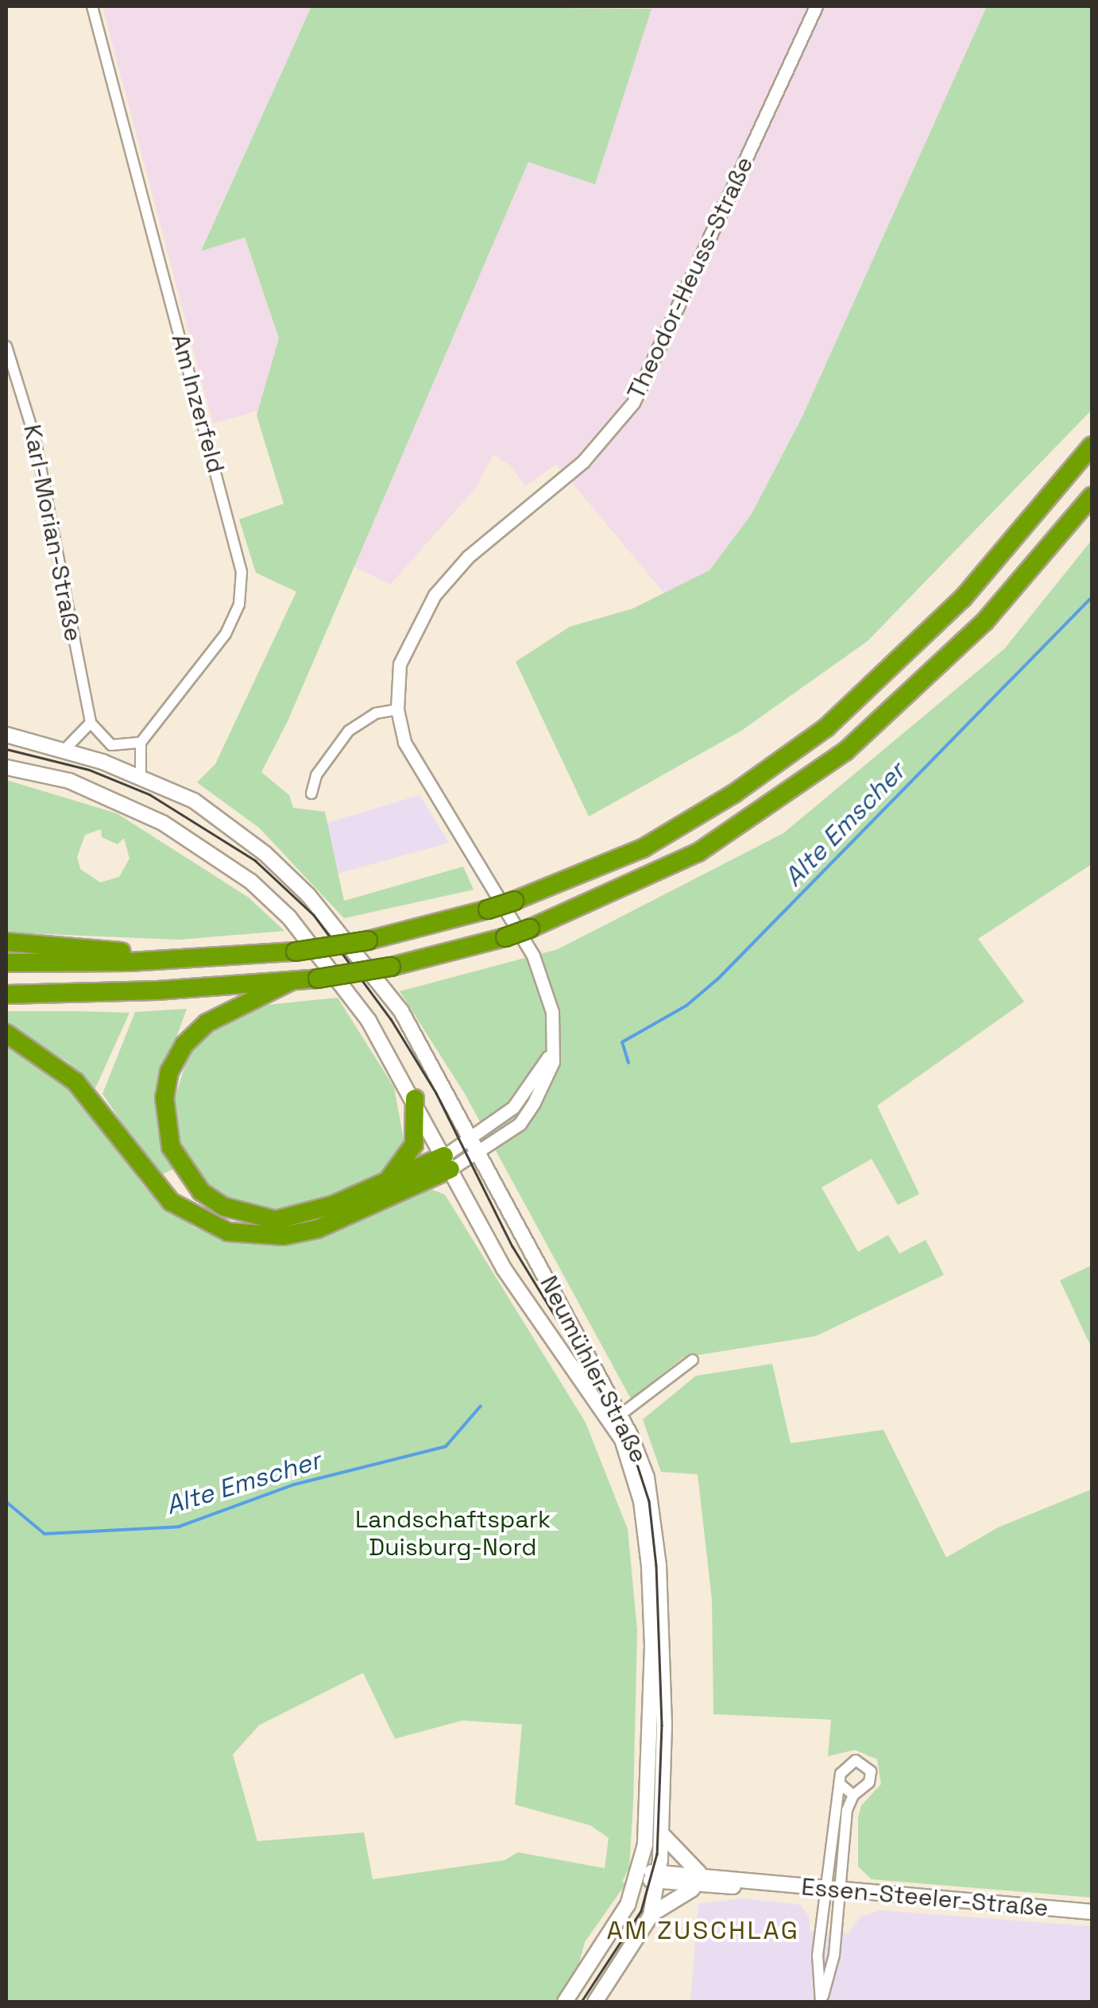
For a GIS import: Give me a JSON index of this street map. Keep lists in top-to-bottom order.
{
  "streets": {
    "main road": ["Neumühler Straße", "Essen-Steeler-Straße"],
    "street": ["Theodor-Heuss-Straße", "Am Inzerfeld", "Karl-Morian-Straße"]
  },
  "crossings": [
    ["Theodor-Heuss-Straße", "Neumühler Straße"],
    ["Neumühler Straße", "Essen-Steeler-Straße"]
  ],
  "districts": ["AM ZUSCHLAG"],
  "water": ["Alte Emscher"],
  "parks": ["Landschaftspark Duisburg-Nord"]
}
